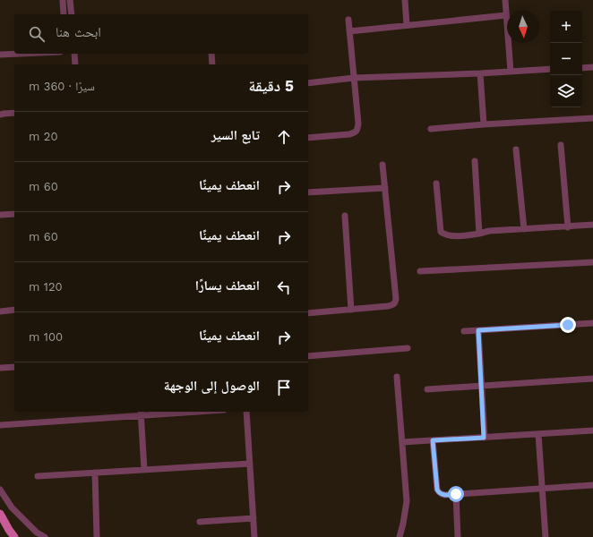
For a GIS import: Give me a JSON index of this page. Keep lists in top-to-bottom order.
{
  "north": "bottom",
  "page": {
    "map_buttons": ["+", "−"],
    "search": "ابحث هنا",
    "heading": ["5 دقيقة", "سيرًا · 360 m"],
    "list": [
      ["تابع السير", "20 m"],
      ["انعطف يمينًا", "60 m"],
      ["انعطف يمينًا", "60 m"],
      ["انعطف يسارًا", "120 m"],
      ["انعطف يمينًا", "100 m"],
      "الوصول إلى الوجهة"
    ]
  }
}
